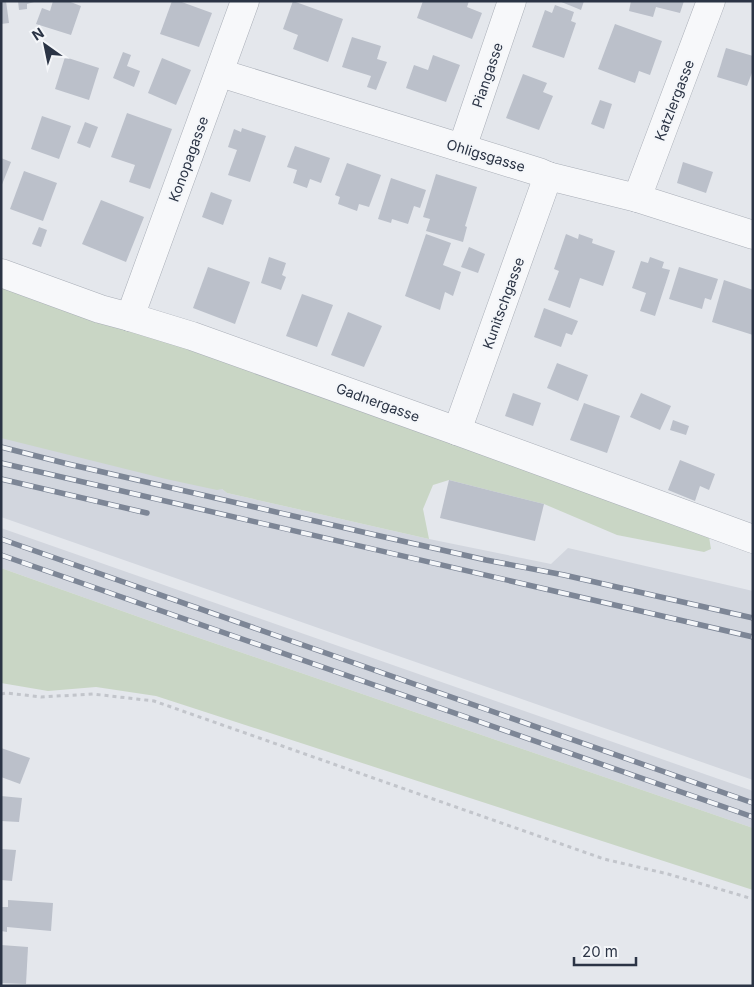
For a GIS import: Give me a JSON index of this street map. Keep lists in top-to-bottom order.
{
  "streets": {
    "street": [
      "Piangasse",
      "Katzlergasse",
      "Ohligsgasse",
      "Konopagasse",
      "Kunitschgasse",
      "Gadnergasse"
    ]
  },
  "crossings": [
    ["Piangasse", "Ohligsgasse"],
    ["Katzlergasse", "Ohligsgasse"],
    ["Ohligsgasse", "Konopagasse"],
    ["Ohligsgasse", "Kunitschgasse"],
    ["Konopagasse", "Gadnergasse"],
    ["Kunitschgasse", "Gadnergasse"]
  ],
  "scale_bar": "20 m",
  "north": "top left"
}
